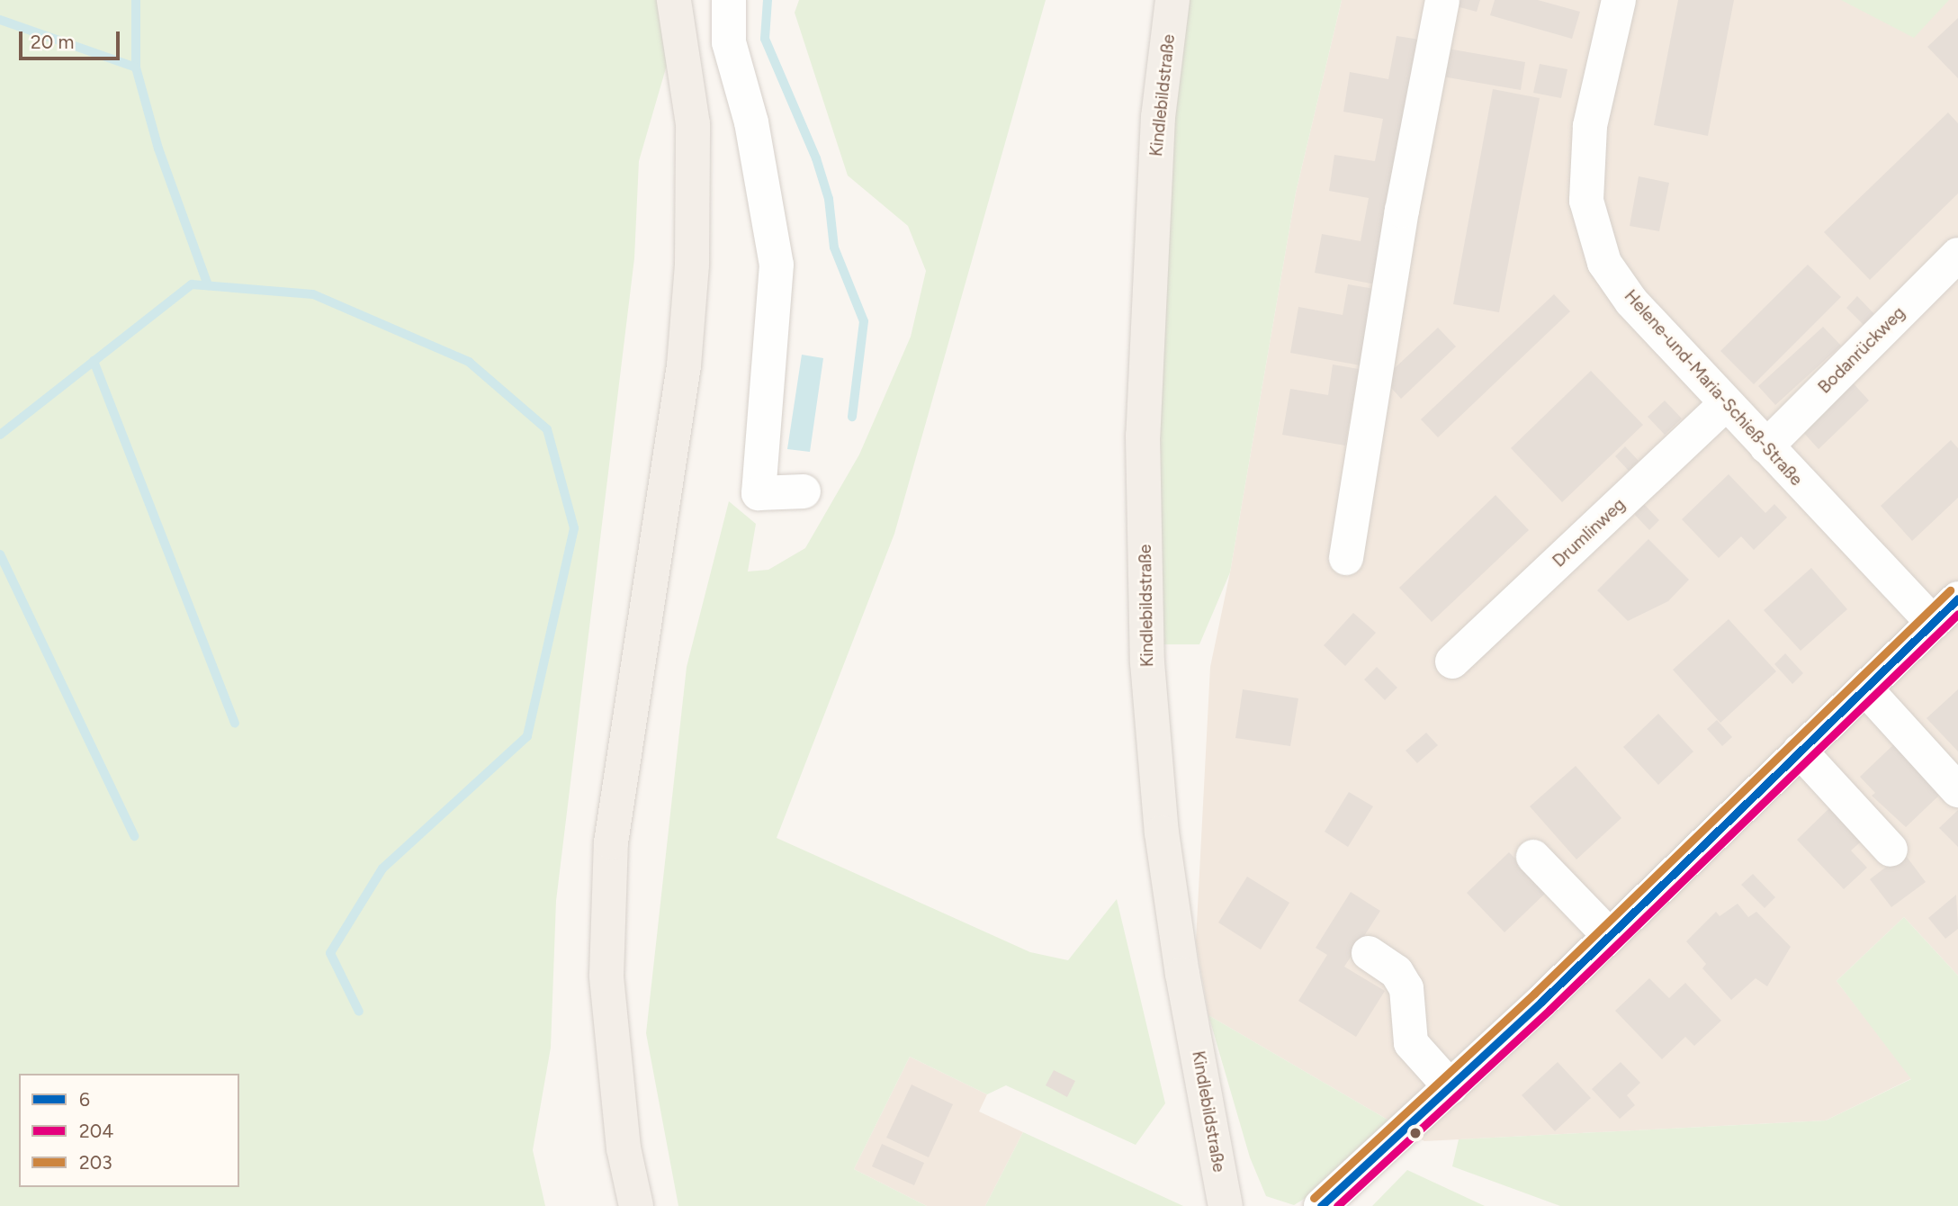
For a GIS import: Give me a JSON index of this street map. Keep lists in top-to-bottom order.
{
  "streets": {
    "main road": ["Kindlebildstraße"],
    "street": ["Bodanrückweg", "Helene-und-Maria-Schieß-Straße", "Drumlinweg"]
  },
  "crossings": [
    ["Bodanrückweg", "Helene-und-Maria-Schieß-Straße"],
    ["Helene-und-Maria-Schieß-Straße", "Drumlinweg"]
  ],
  "lines": ["transit line 203", "transit line 6", "transit line 204"],
  "legend": ["6", "204", "203"],
  "scale_bar": "20 m"
}
